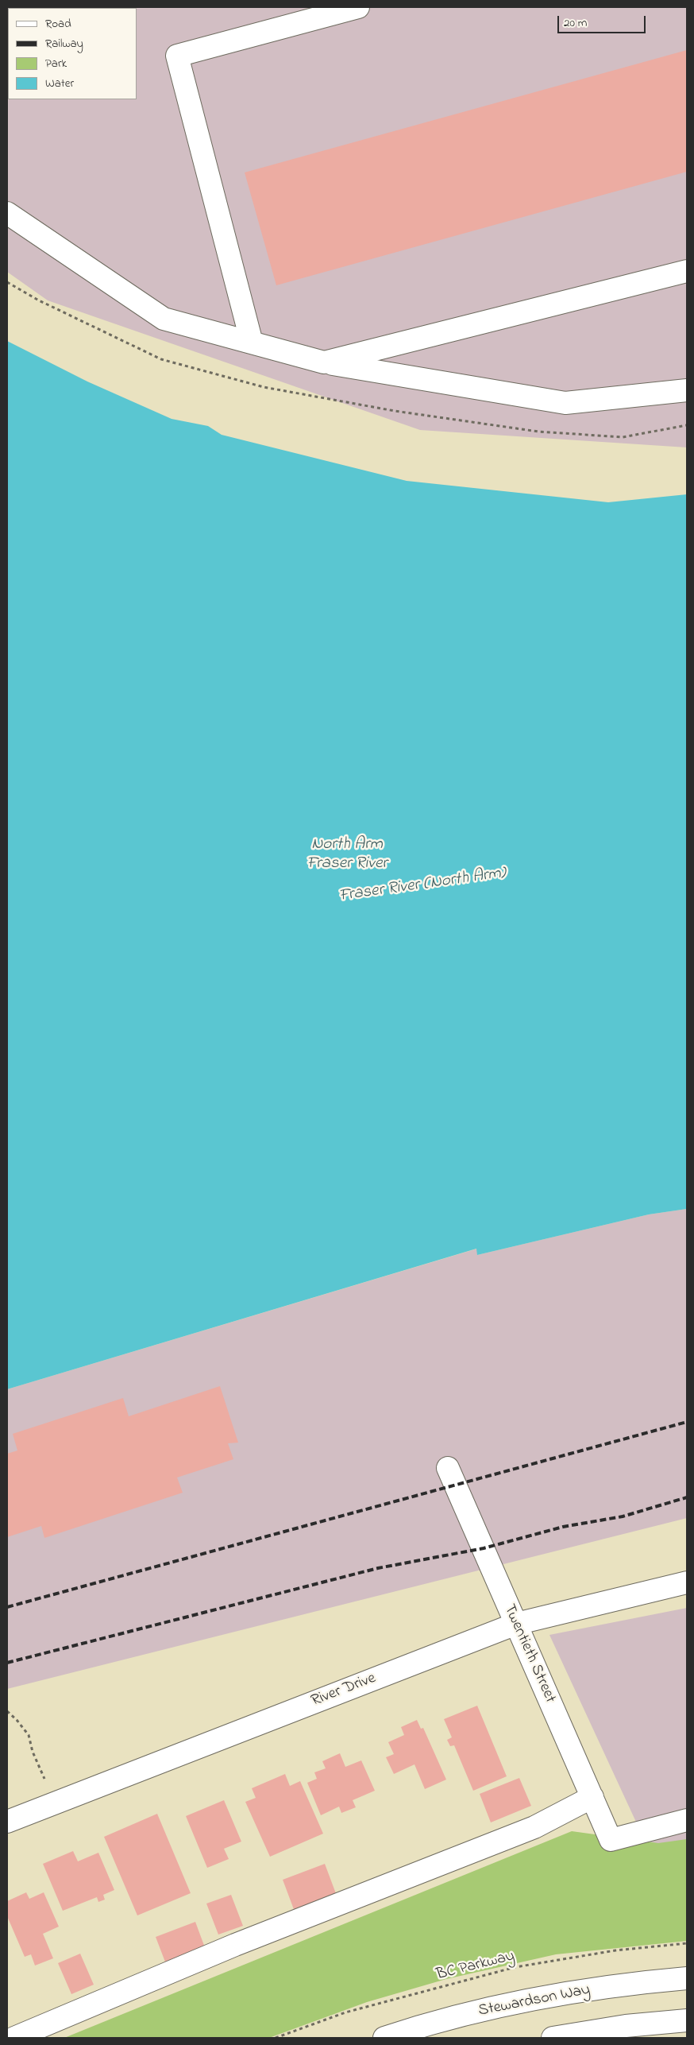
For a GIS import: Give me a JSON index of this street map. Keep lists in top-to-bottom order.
{
  "streets": {
    "street": ["Twentieth Street", "River Drive", "Stewardson Way"],
    "path": ["BC Parkway"]
  },
  "crossings": [
    ["Twentieth Street", "River Drive"]
  ],
  "water": ["North Arm Fraser River", "Fraser River (North Arm)"],
  "legend": [
    "Road",
    "Railway",
    "Park",
    "Water"
  ],
  "scale_bar": "20 m"
}
